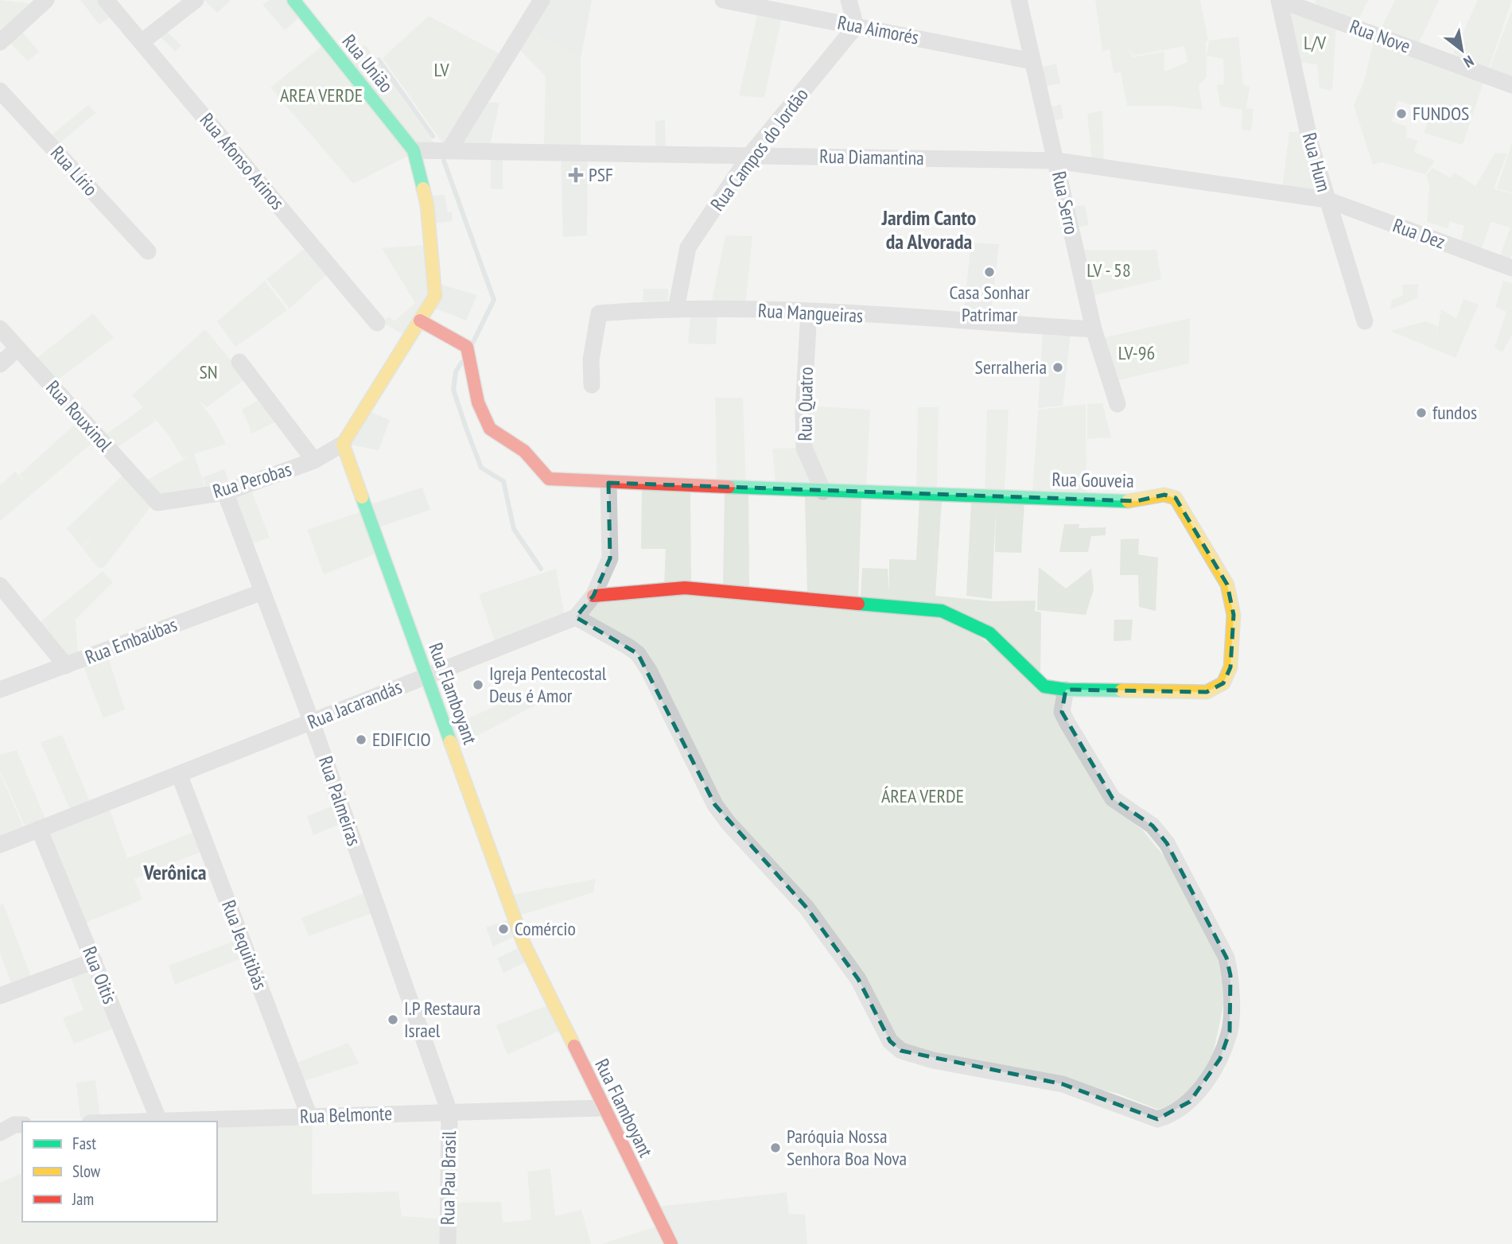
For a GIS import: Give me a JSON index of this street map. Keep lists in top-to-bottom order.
{
  "streets": {
    "street": [
      "Rua Aimorés",
      "Rua Nove",
      "Rua União",
      "Rua Campos do Jordão",
      "Rua Diamantina",
      "Rua Afonso Arinos",
      "Rua Hum",
      "Rua Lírio",
      "Rua Serro",
      "Rua Dez",
      "Rua Mangueiras",
      "Rua Quatro",
      "Rua Rouxinol",
      "Rua Perobas",
      "Rua Gouveia",
      "Rua Embaúbas",
      "Rua Flamboyant",
      "Rua Jacarandás",
      "Rua Palmeiras",
      "Rua Jequitibás",
      "Rua Oitis",
      "Rua Belmonte",
      "Rua Pau Brasil"
    ]
  },
  "crossings": [
    ["Rua Aimorés", "Rua Campos do Jordão"],
    ["Rua Aimorés", "Rua Serro"],
    ["Rua Nove", "Rua Hum"],
    ["Rua União", "Rua Diamantina"],
    ["Rua Campos do Jordão", "Rua Diamantina"],
    ["Rua Campos do Jordão", "Rua Mangueiras"],
    ["Rua Diamantina", "Rua Hum"],
    ["Rua Diamantina", "Rua Serro"],
    ["Rua Diamantina", "Rua Dez"],
    ["Rua Hum", "Rua Dez"],
    ["Rua Serro", "Rua Mangueiras"],
    ["Rua Mangueiras", "Rua Quatro"],
    ["Rua Quatro", "Rua Gouveia"],
    ["Rua Rouxinol", "Rua Perobas"],
    ["Rua Perobas", "Rua Flamboyant"],
    ["Rua Perobas", "Rua Palmeiras"],
    ["Rua Gouveia", "Rua Jacarandás"],
    ["Rua Embaúbas", "Rua Palmeiras"],
    ["Rua Flamboyant", "Rua Jacarandás"],
    ["Rua Flamboyant", "Rua Belmonte"],
    ["Rua Jacarandás", "Rua Palmeiras"],
    ["Rua Jacarandás", "Rua Jequitibás"],
    ["Rua Jacarandás", "Rua Oitis"],
    ["Rua Palmeiras", "Rua Belmonte"],
    ["Rua Palmeiras", "Rua Pau Brasil"],
    ["Rua Jequitibás", "Rua Belmonte"],
    ["Rua Oitis", "Rua Belmonte"],
    ["Rua Belmonte", "Rua Pau Brasil"]
  ],
  "districts": ["Jardim Canto da Alvorada", "Verônica"],
  "parks": [
    "L/V",
    "LV",
    "AREA VERDE",
    "LV - 58",
    "LV-96",
    "SN",
    "ÁREA VERDE"
  ],
  "places": {
    "other": [
      "FUNDOS",
      "Casa Sonhar Patrimar",
      "Serralheria",
      "fundos",
      "Igreja Pentecostal Deus é Amor",
      "EDIFICIO",
      "Comércio",
      "I.P Restaura Israel",
      "Paróquia Nossa Senhora Boa Nova"
    ],
    "health": ["PSF"]
  },
  "legend": ["Fast", "Slow", "Jam"],
  "north": "bottom right"
}
